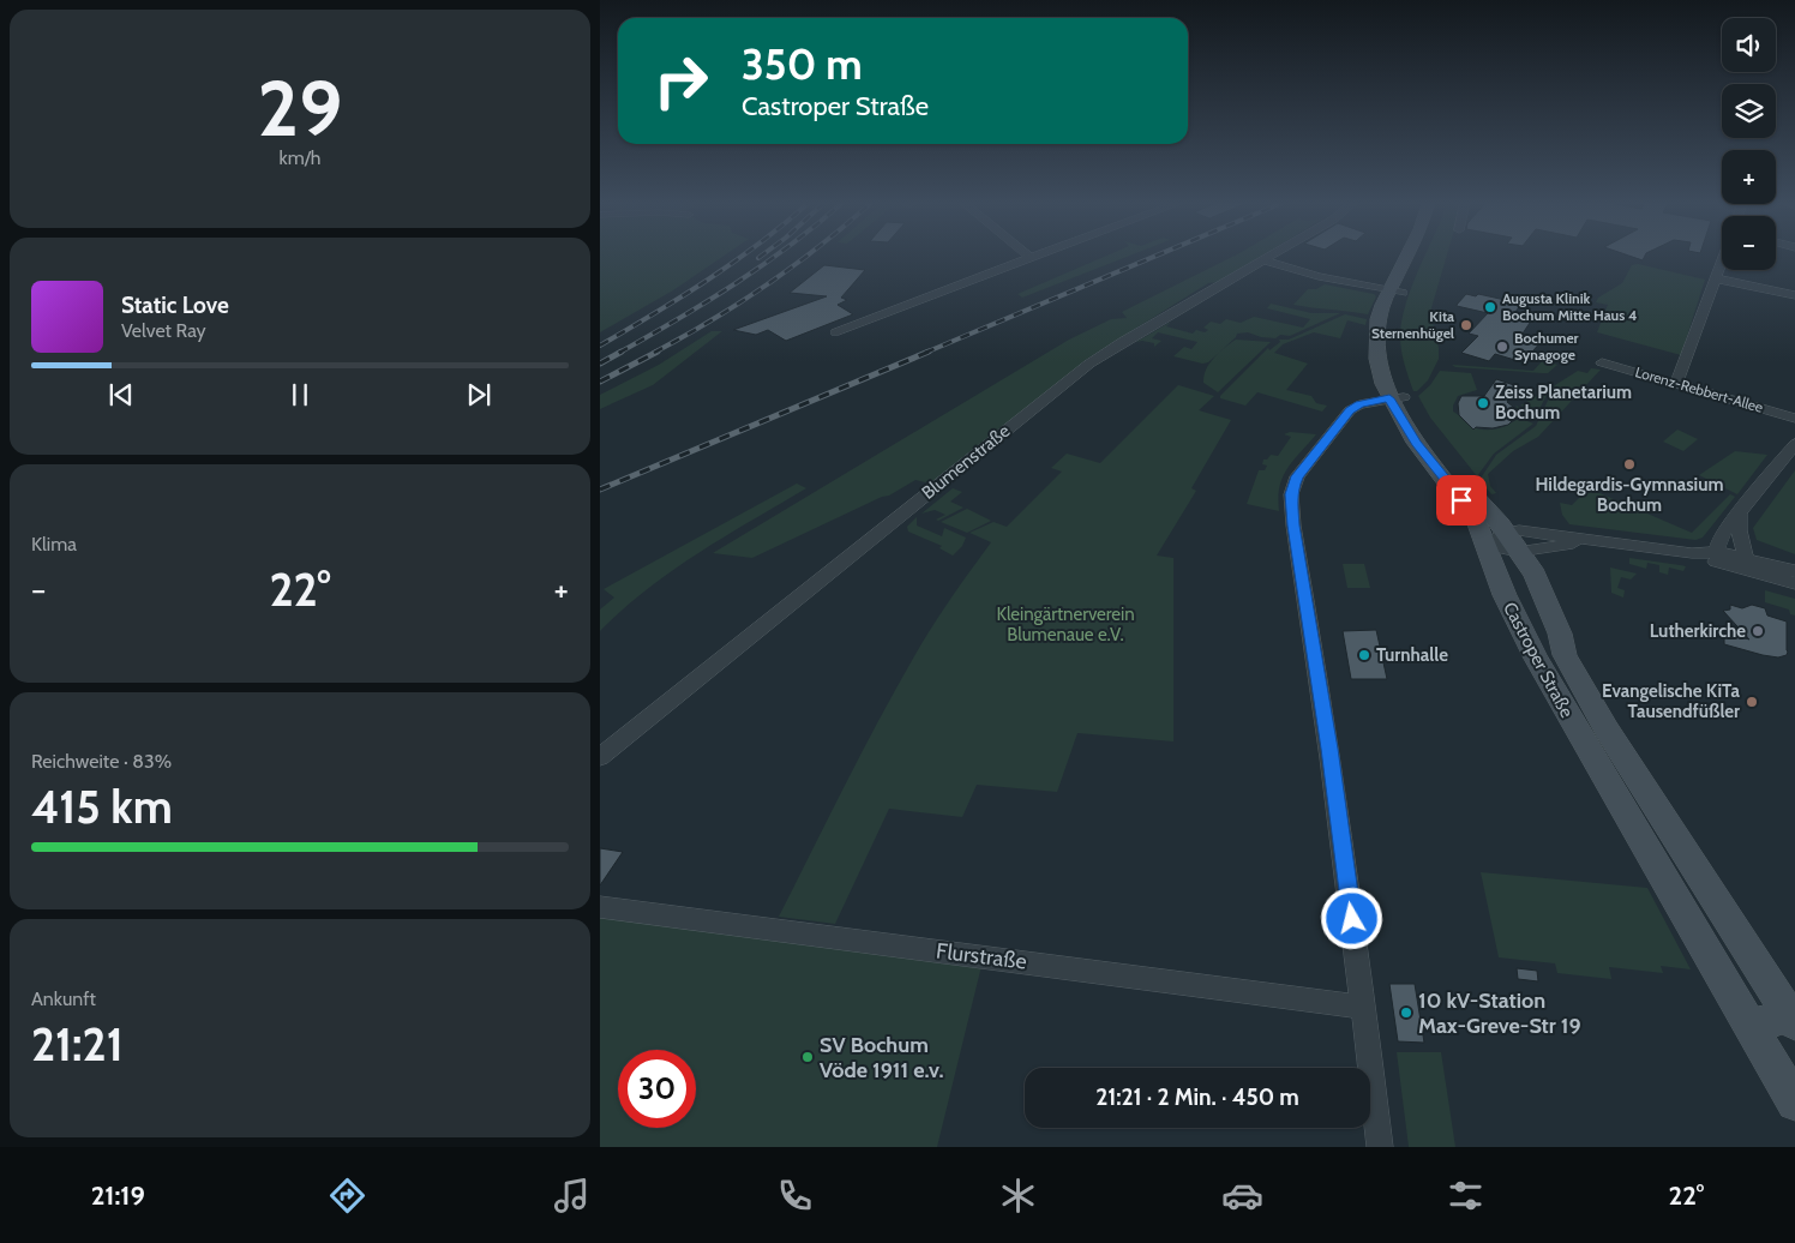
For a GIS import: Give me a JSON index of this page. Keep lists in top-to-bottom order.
{
  "streets": {
    "main road": ["Castroper Straße"],
    "street": ["Lorenz-Rebbert-Allee", "Blumenstraße", "Flurstraße"]
  },
  "parks": ["Kleingärtnerverein Blumenaue e.V."],
  "places": [
    "Augusta Klinik Bochum Mitte Haus 4",
    "Kita Sternenhügel",
    "Bochumer Synagoge",
    "Zeiss Planetarium Bochum",
    "Hildegardis-Gymnasium Bochum",
    "Lutherkirche",
    "Turnhalle",
    "Evangelische KiTa Tausendfüßler",
    "10 kV-Station Max-Greve-Str 19",
    "SV Bochum Vöde 1911 e.v."
  ],
  "page": {
    "tile": [
      ["29", "km/h"],
      "Klima",
      ["Reichweite · 83%", "415 km"],
      ["Ankunft", "21:21"]
    ],
    "map_buttons": ["+", "−"],
    "turn": ["350 m", "Castroper Straße"],
    "song": ["Static Love", "Velvet Ray"],
    "heat": ["−", "22°", "+"],
    "limit": "30",
    "trip": "21:21 · 2 Min. · 450 m",
    "tabs": ["21:19", "22°"]
  }
}
